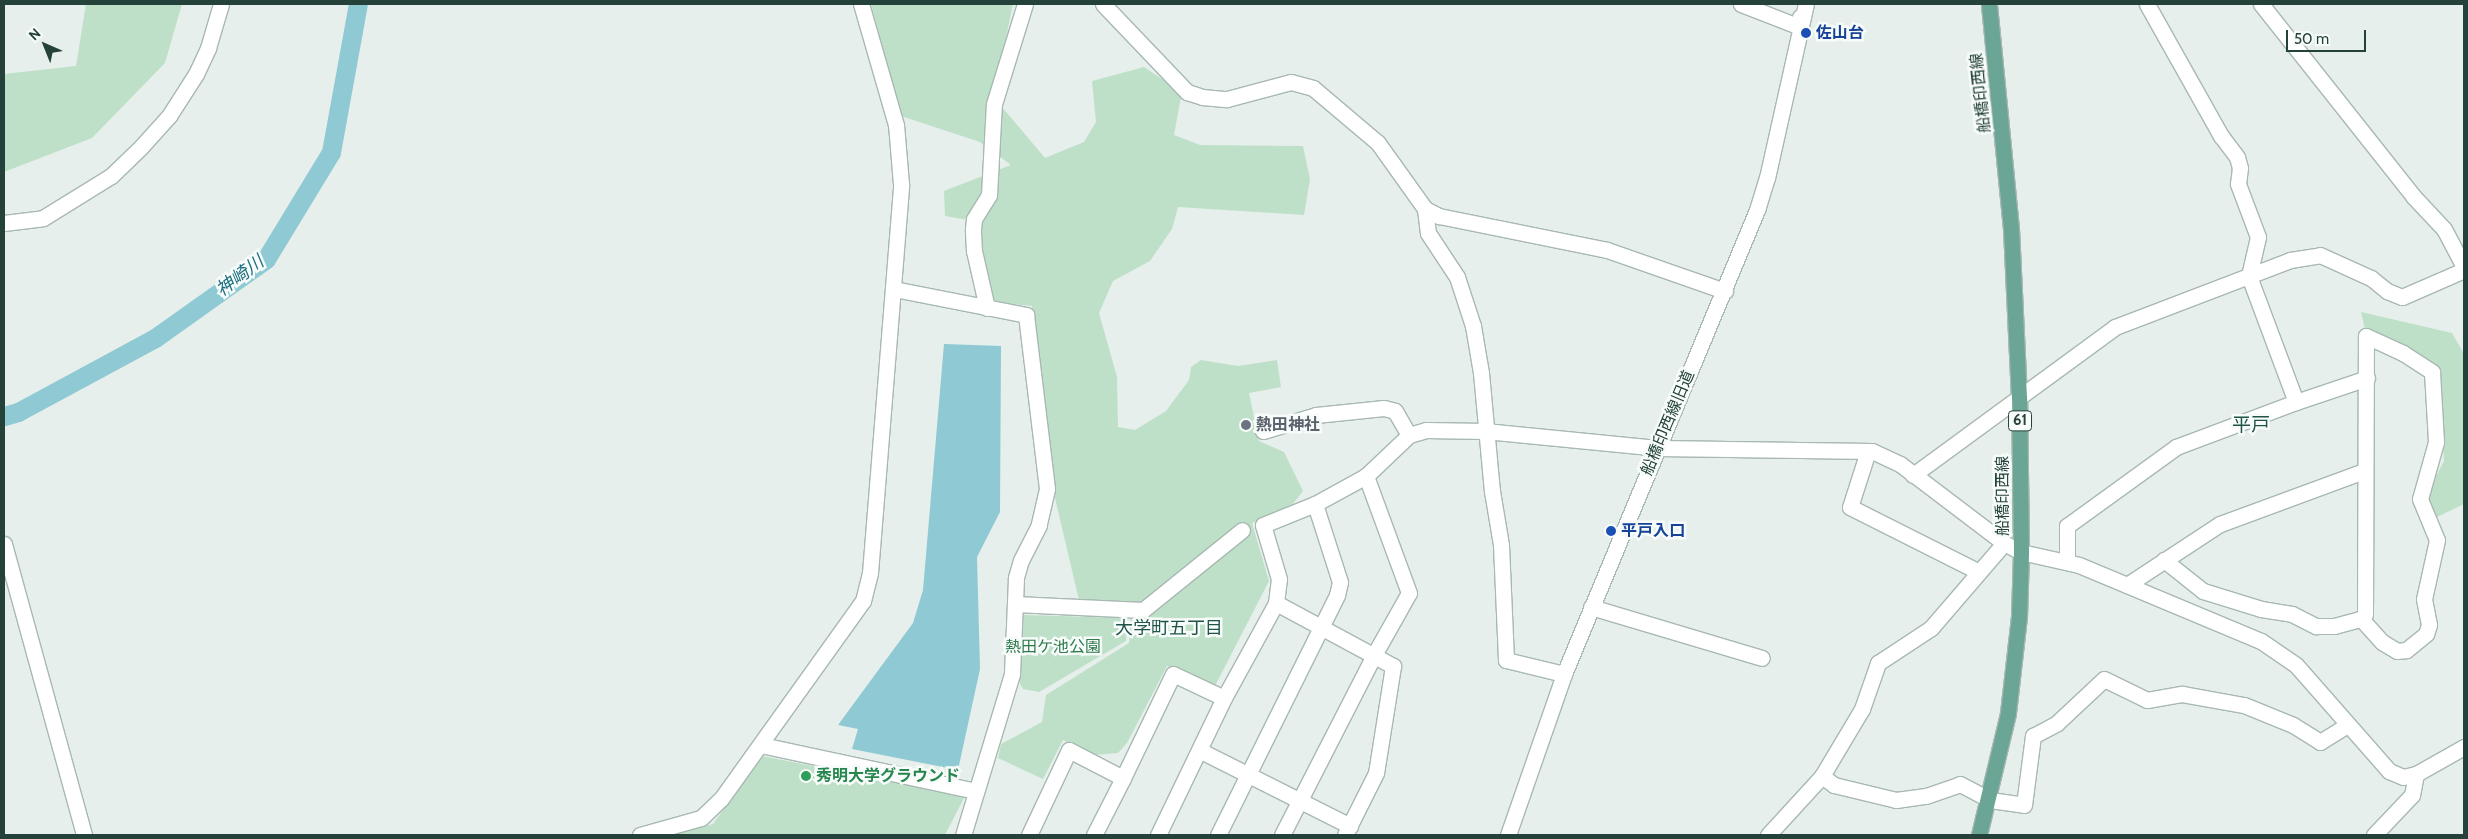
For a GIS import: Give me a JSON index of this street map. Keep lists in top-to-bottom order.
{
  "streets": {
    "main road": ["船橋印西線", "61"],
    "street": ["船橋印西線旧道"]
  },
  "districts": ["平戸", "大学町五丁目"],
  "water": ["神崎川"],
  "parks": ["熱田ケ池公園"],
  "places": [
    "佐山台",
    "熱田神社",
    "平戸入口",
    "秀明大学グラウンド"
  ],
  "scale_bar": "50 m",
  "north": "top left"
}
